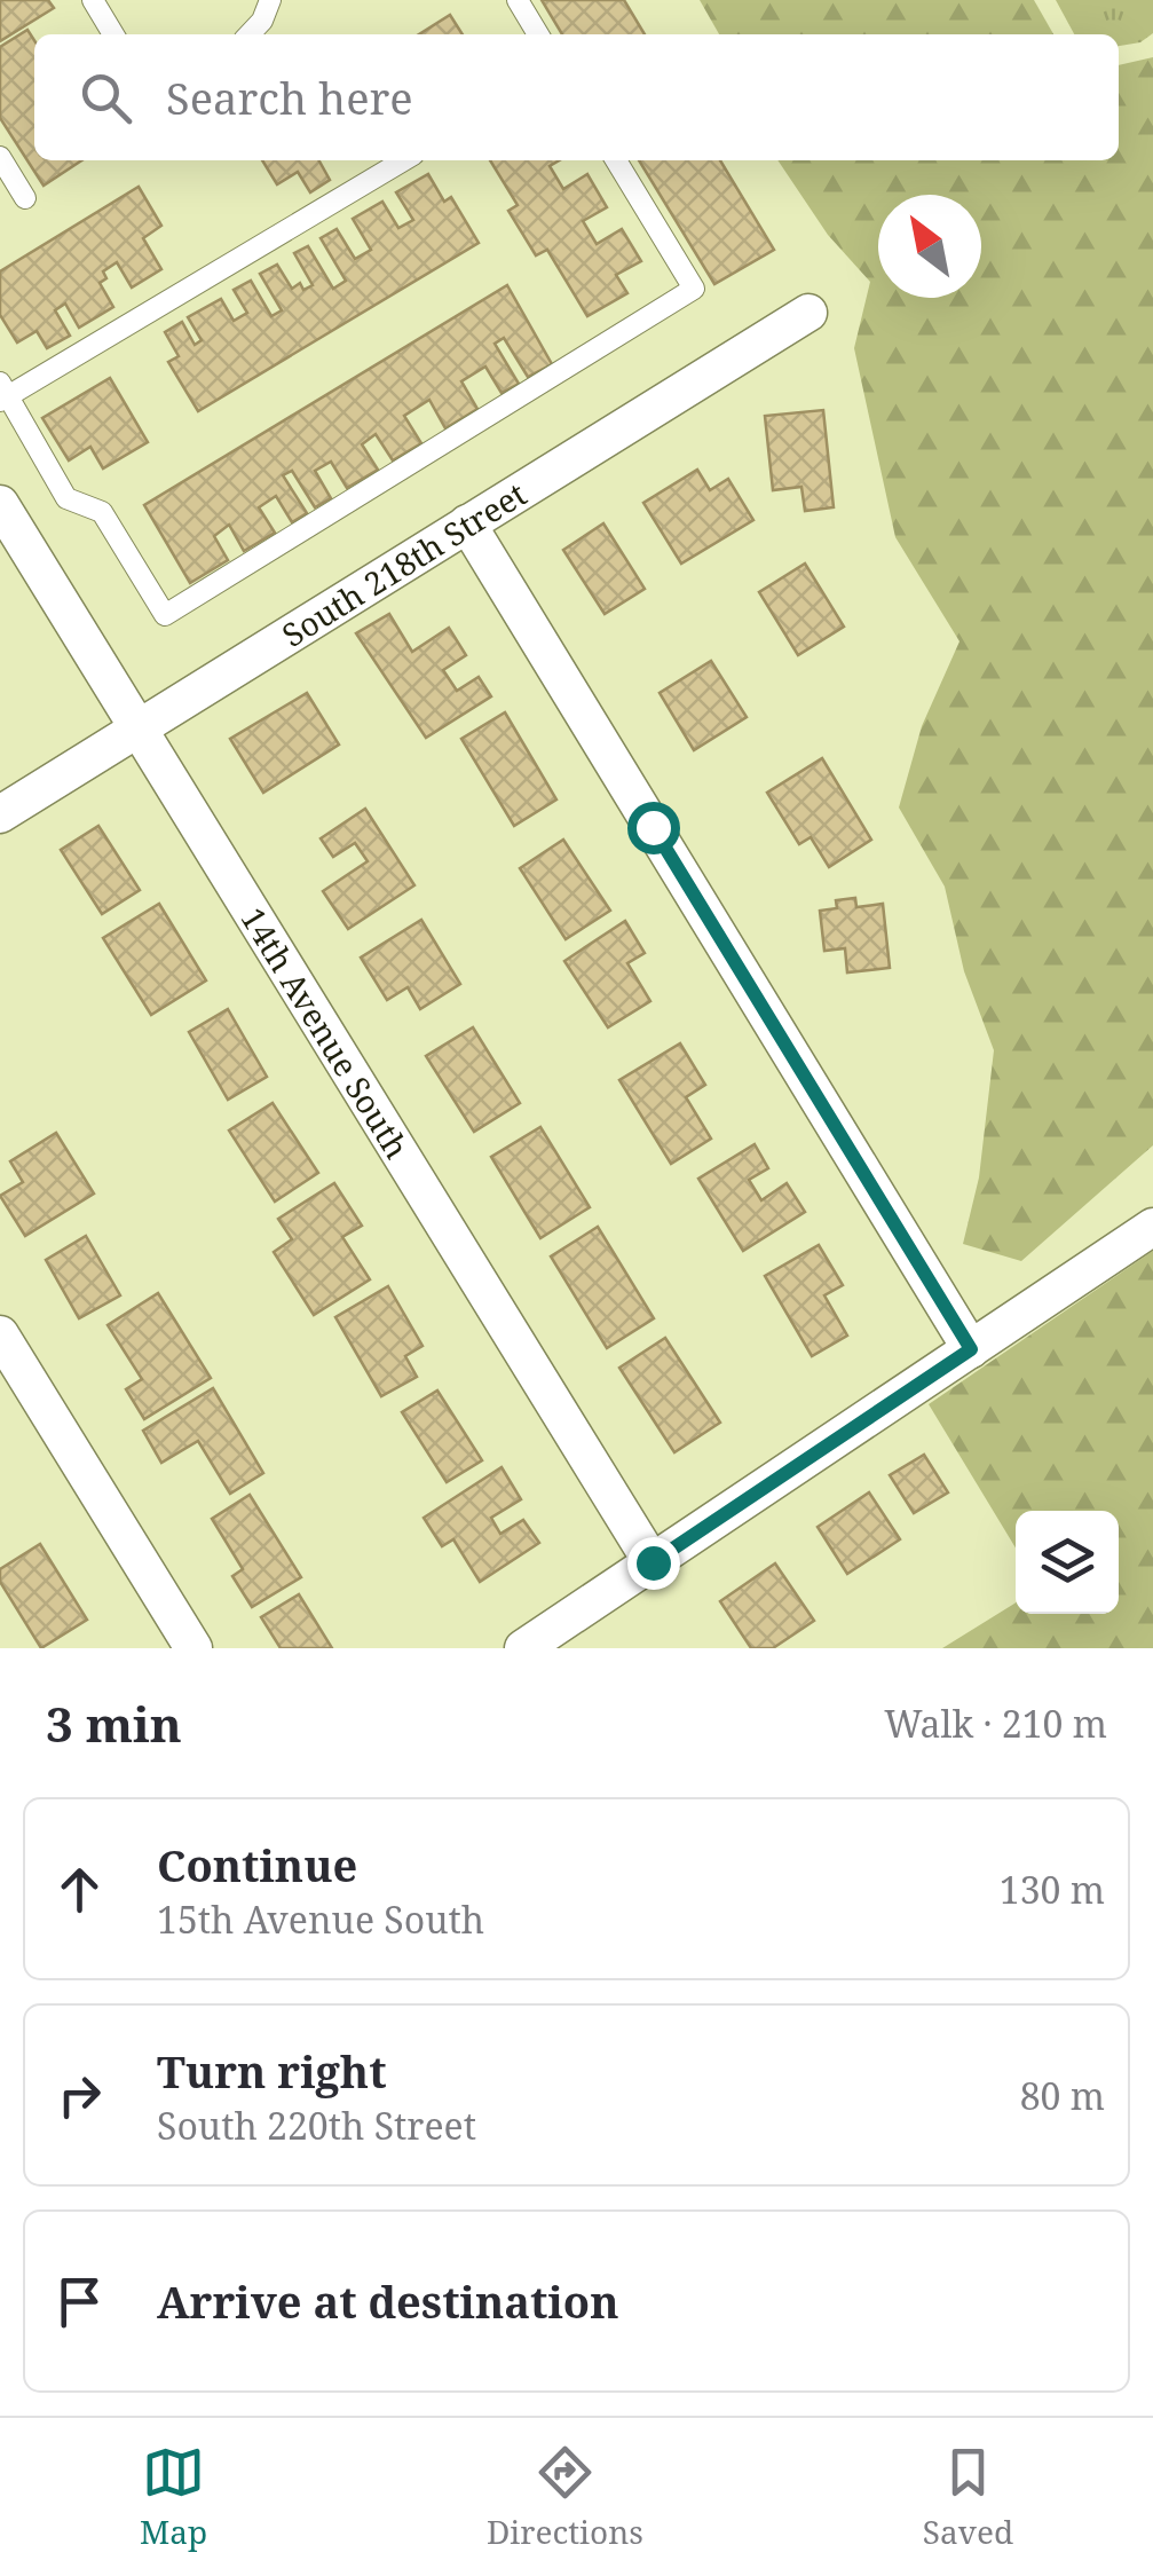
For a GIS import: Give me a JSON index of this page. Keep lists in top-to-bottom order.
{
  "streets": {
    "street": ["South 218th Street", "14th Avenue South"]
  },
  "crossings": [
    ["South 218th Street", "14th Avenue South"]
  ],
  "north": "top left",
  "page": {
    "search": "Search here",
    "heading": ["3 min", "Walk · 210 m"],
    "list": [
      ["Continue", "15th Avenue South", "130 m"],
      ["Turn right", "South 220th Street", "80 m"],
      "Arrive at destination"
    ],
    "nav": ["Map", "Directions", "Saved"]
  }
}
